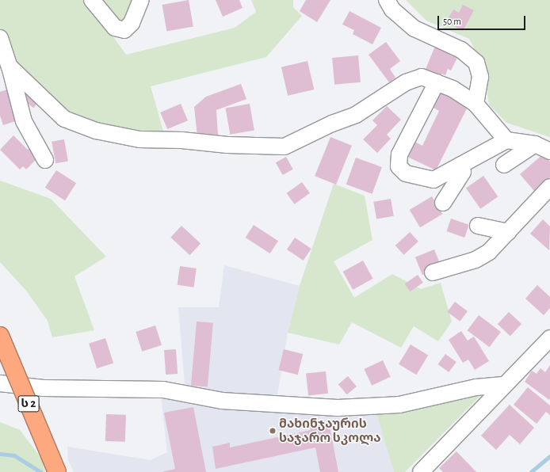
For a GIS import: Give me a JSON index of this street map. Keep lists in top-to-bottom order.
{
  "streets": {
    "highway": ["ს 2"]
  },
  "places": ["მახინჯაურის საჯარო სკოლა"],
  "scale_bar": "50 m"
}
